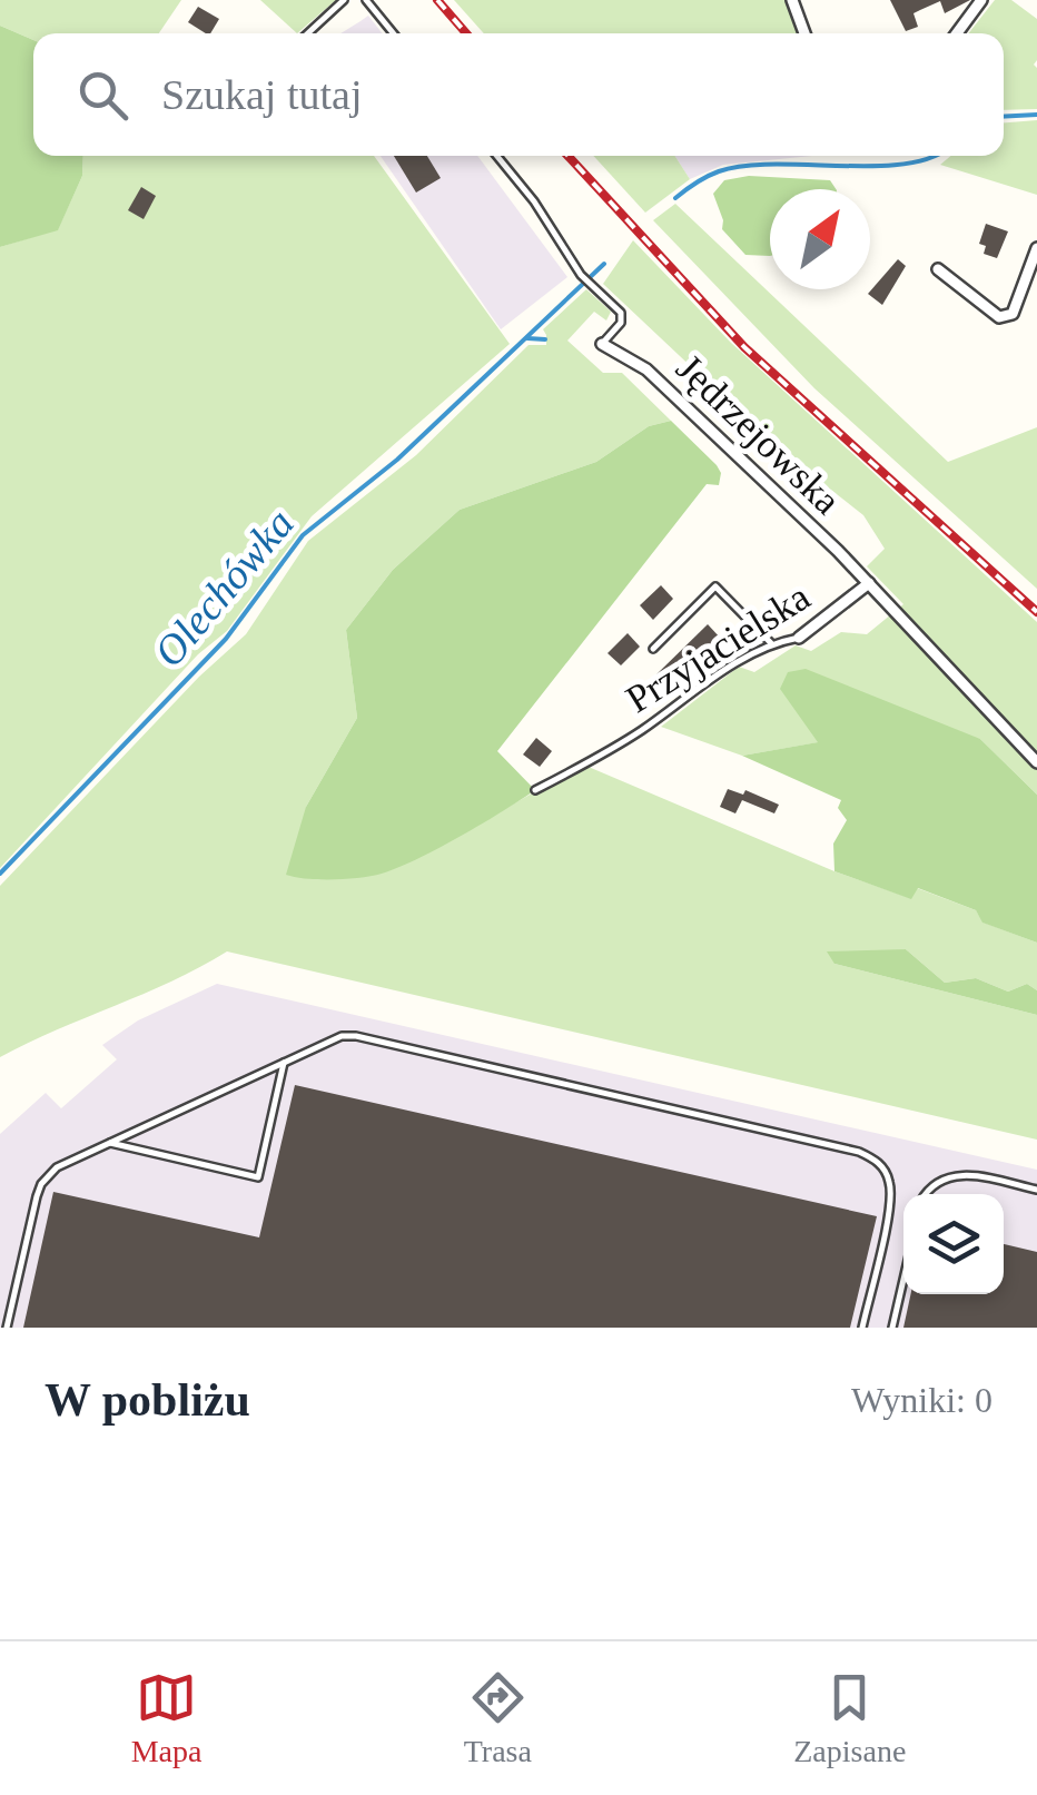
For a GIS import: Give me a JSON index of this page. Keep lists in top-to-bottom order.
{
  "streets": {
    "street": ["Jędrzejowska", "Przyjacielska"]
  },
  "crossings": [
    ["Jędrzejowska", "Przyjacielska"]
  ],
  "water": ["Olechówka"],
  "north": "top right",
  "page": {
    "search": "Szukaj tutaj",
    "heading": ["W pobliżu", "Wyniki: 0"],
    "nav": ["Mapa", "Trasa", "Zapisane"]
  }
}
